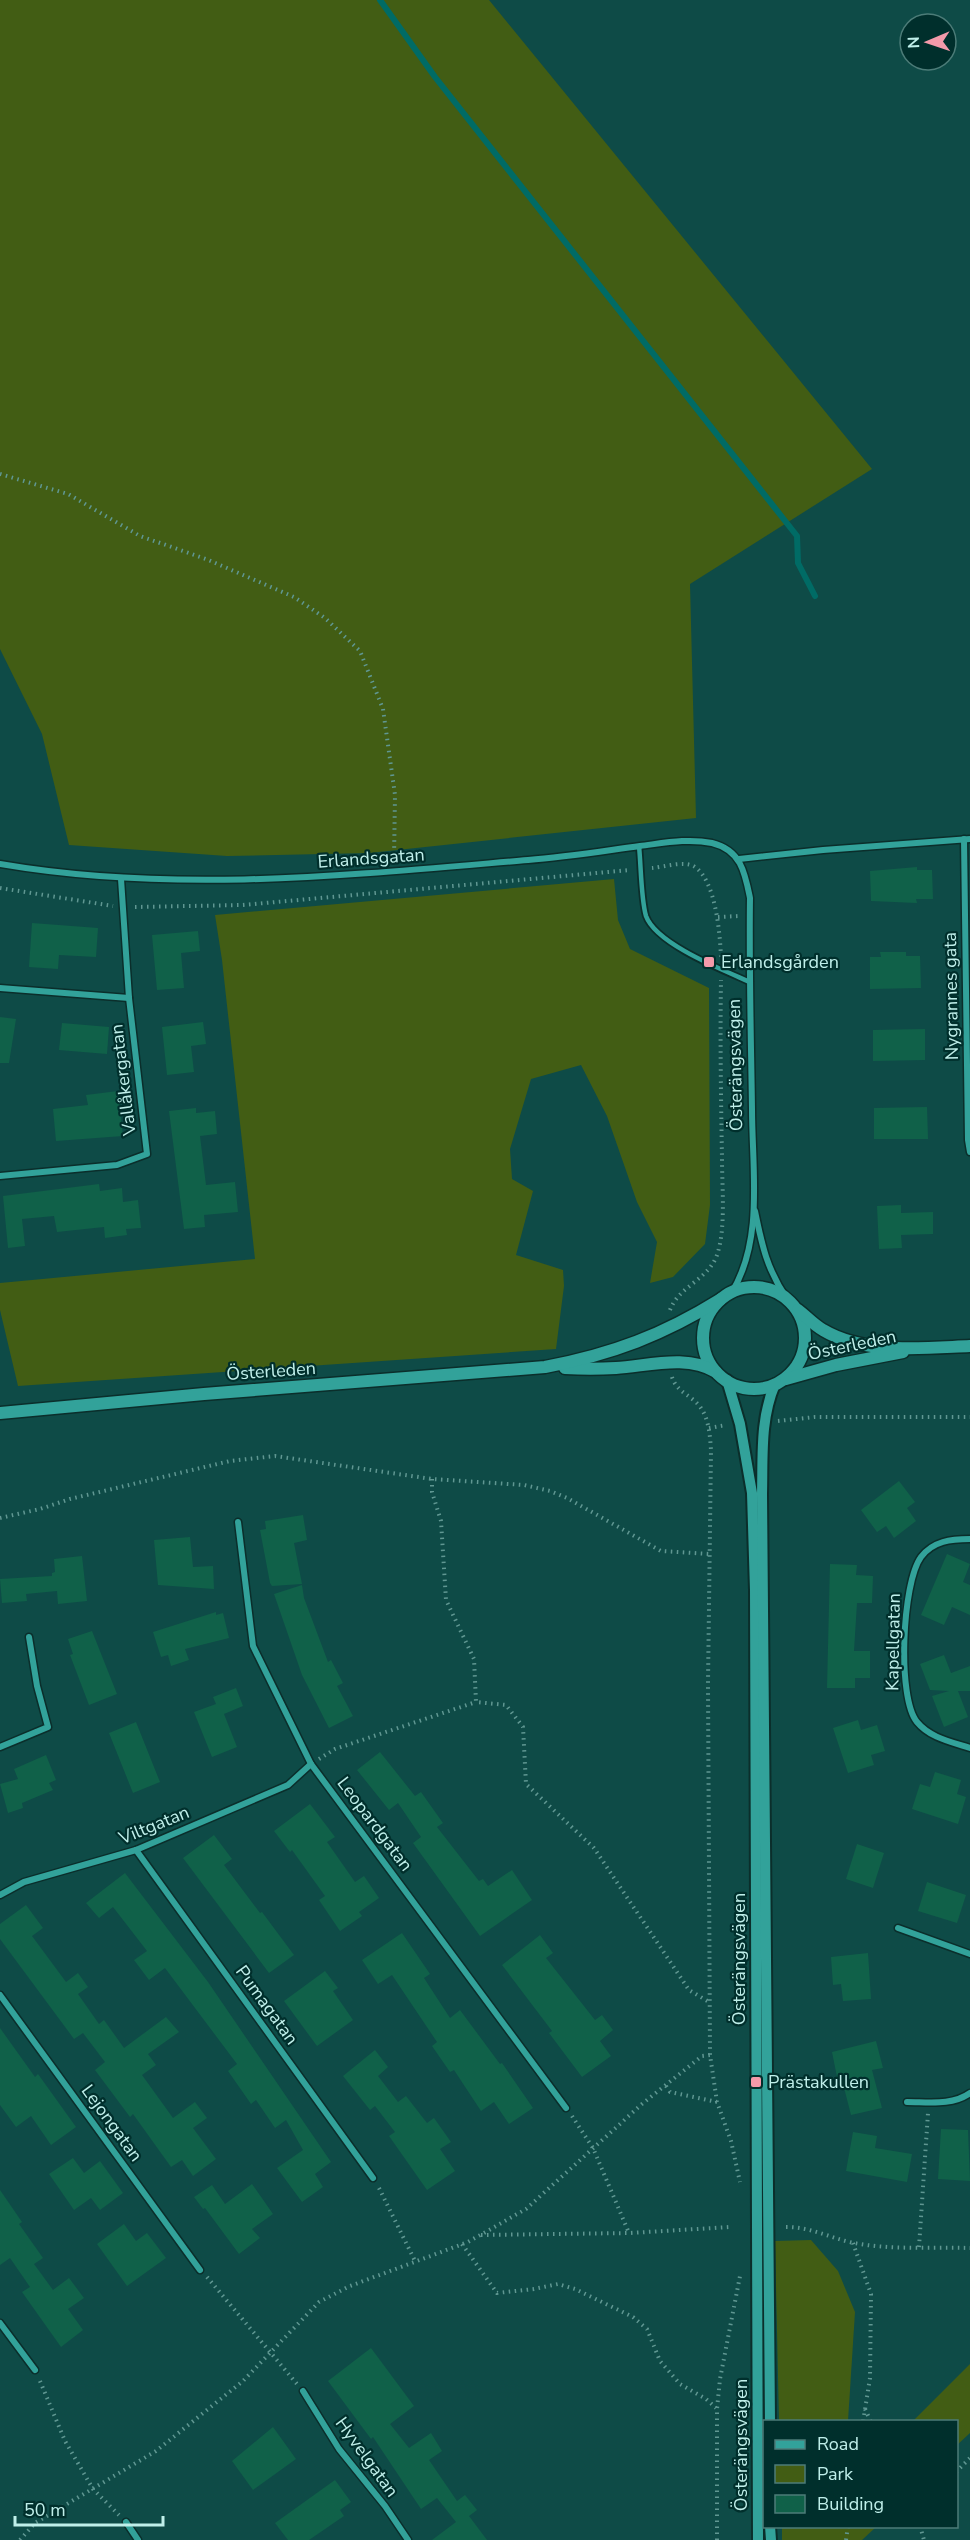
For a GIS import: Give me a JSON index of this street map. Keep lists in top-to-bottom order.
{
  "streets": {
    "main road": ["Österleden"],
    "street": [
      "Erlandsgatan",
      "Nygrannes gata",
      "Österängsvägen",
      "Vallåkergatan",
      "Kapellgatan",
      "Leopardgatan",
      "Viltgatan",
      "Pumagatan",
      "Lejongatan",
      "Hyvelgatan"
    ]
  },
  "crossings": [
    ["Erlandsgatan", "Österängsvägen"],
    ["Erlandsgatan", "Vallåkergatan"],
    ["Österängsvägen", "Österleden"],
    ["Leopardgatan", "Viltgatan"],
    ["Viltgatan", "Pumagatan"]
  ],
  "places": {
    "transit": ["Erlandsgården", "Prästakullen"]
  },
  "legend": ["Road", "Park", "Building"],
  "scale_bar": "50 m",
  "north": "left"
}
